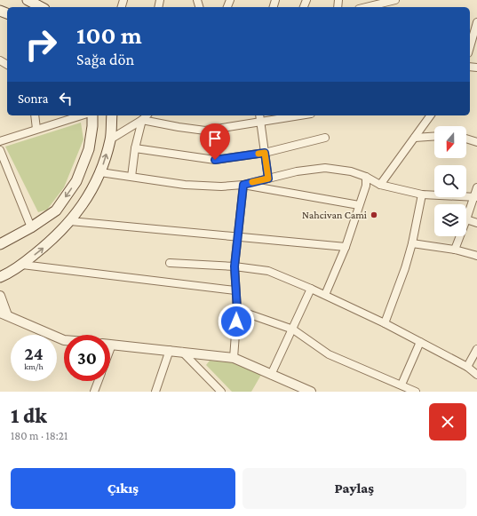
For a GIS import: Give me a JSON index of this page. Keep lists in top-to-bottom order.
{
  "places": ["Nahcivan Cami"],
  "north": "bottom",
  "page": {
    "turn": ["100 m", "Sağa dön"],
    "then": "Sonra",
    "speed": "24 km/h",
    "limit": "30",
    "heading": ["1 dk", "180 m · 18:21"],
    "buttons": ["Çıkış", "Paylaş"]
  }
}
